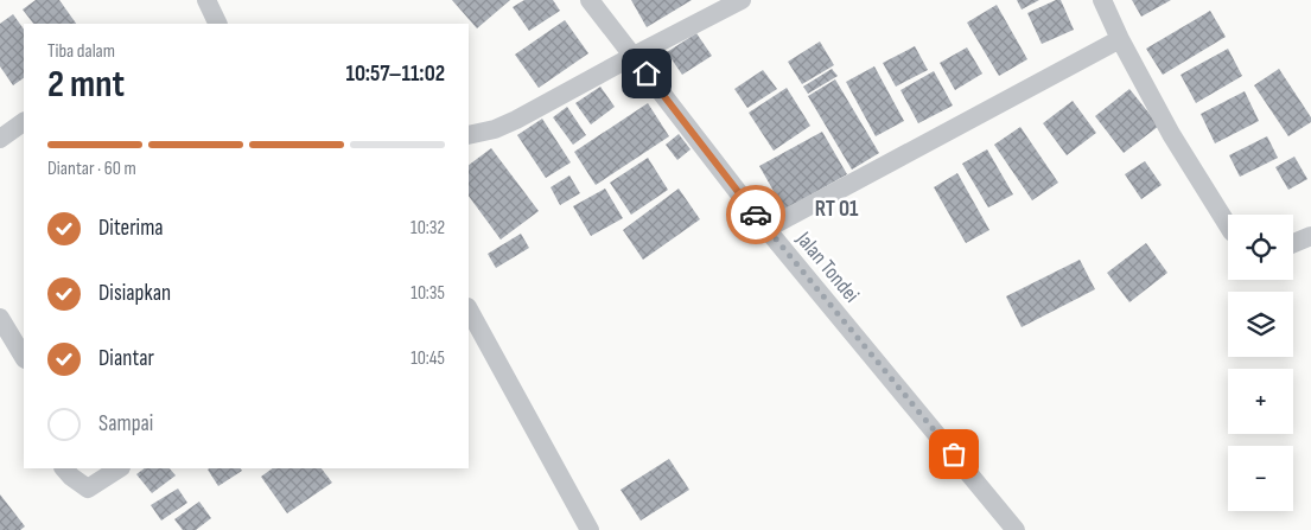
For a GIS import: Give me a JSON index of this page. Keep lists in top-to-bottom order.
{
  "streets": {
    "street": ["Jalan Tondei"]
  },
  "districts": ["RT 01"],
  "page": {
    "heading": ["2 mnt", "Tiba dalam", "10:57–11:02"],
    "bar": "Diantar · 60 m",
    "list": [
      ["Diterima", "10:32"],
      ["Disiapkan", "10:35"],
      ["Diantar", "10:45"],
      "Sampai"
    ],
    "map_buttons": ["+", "−"]
  }
}
